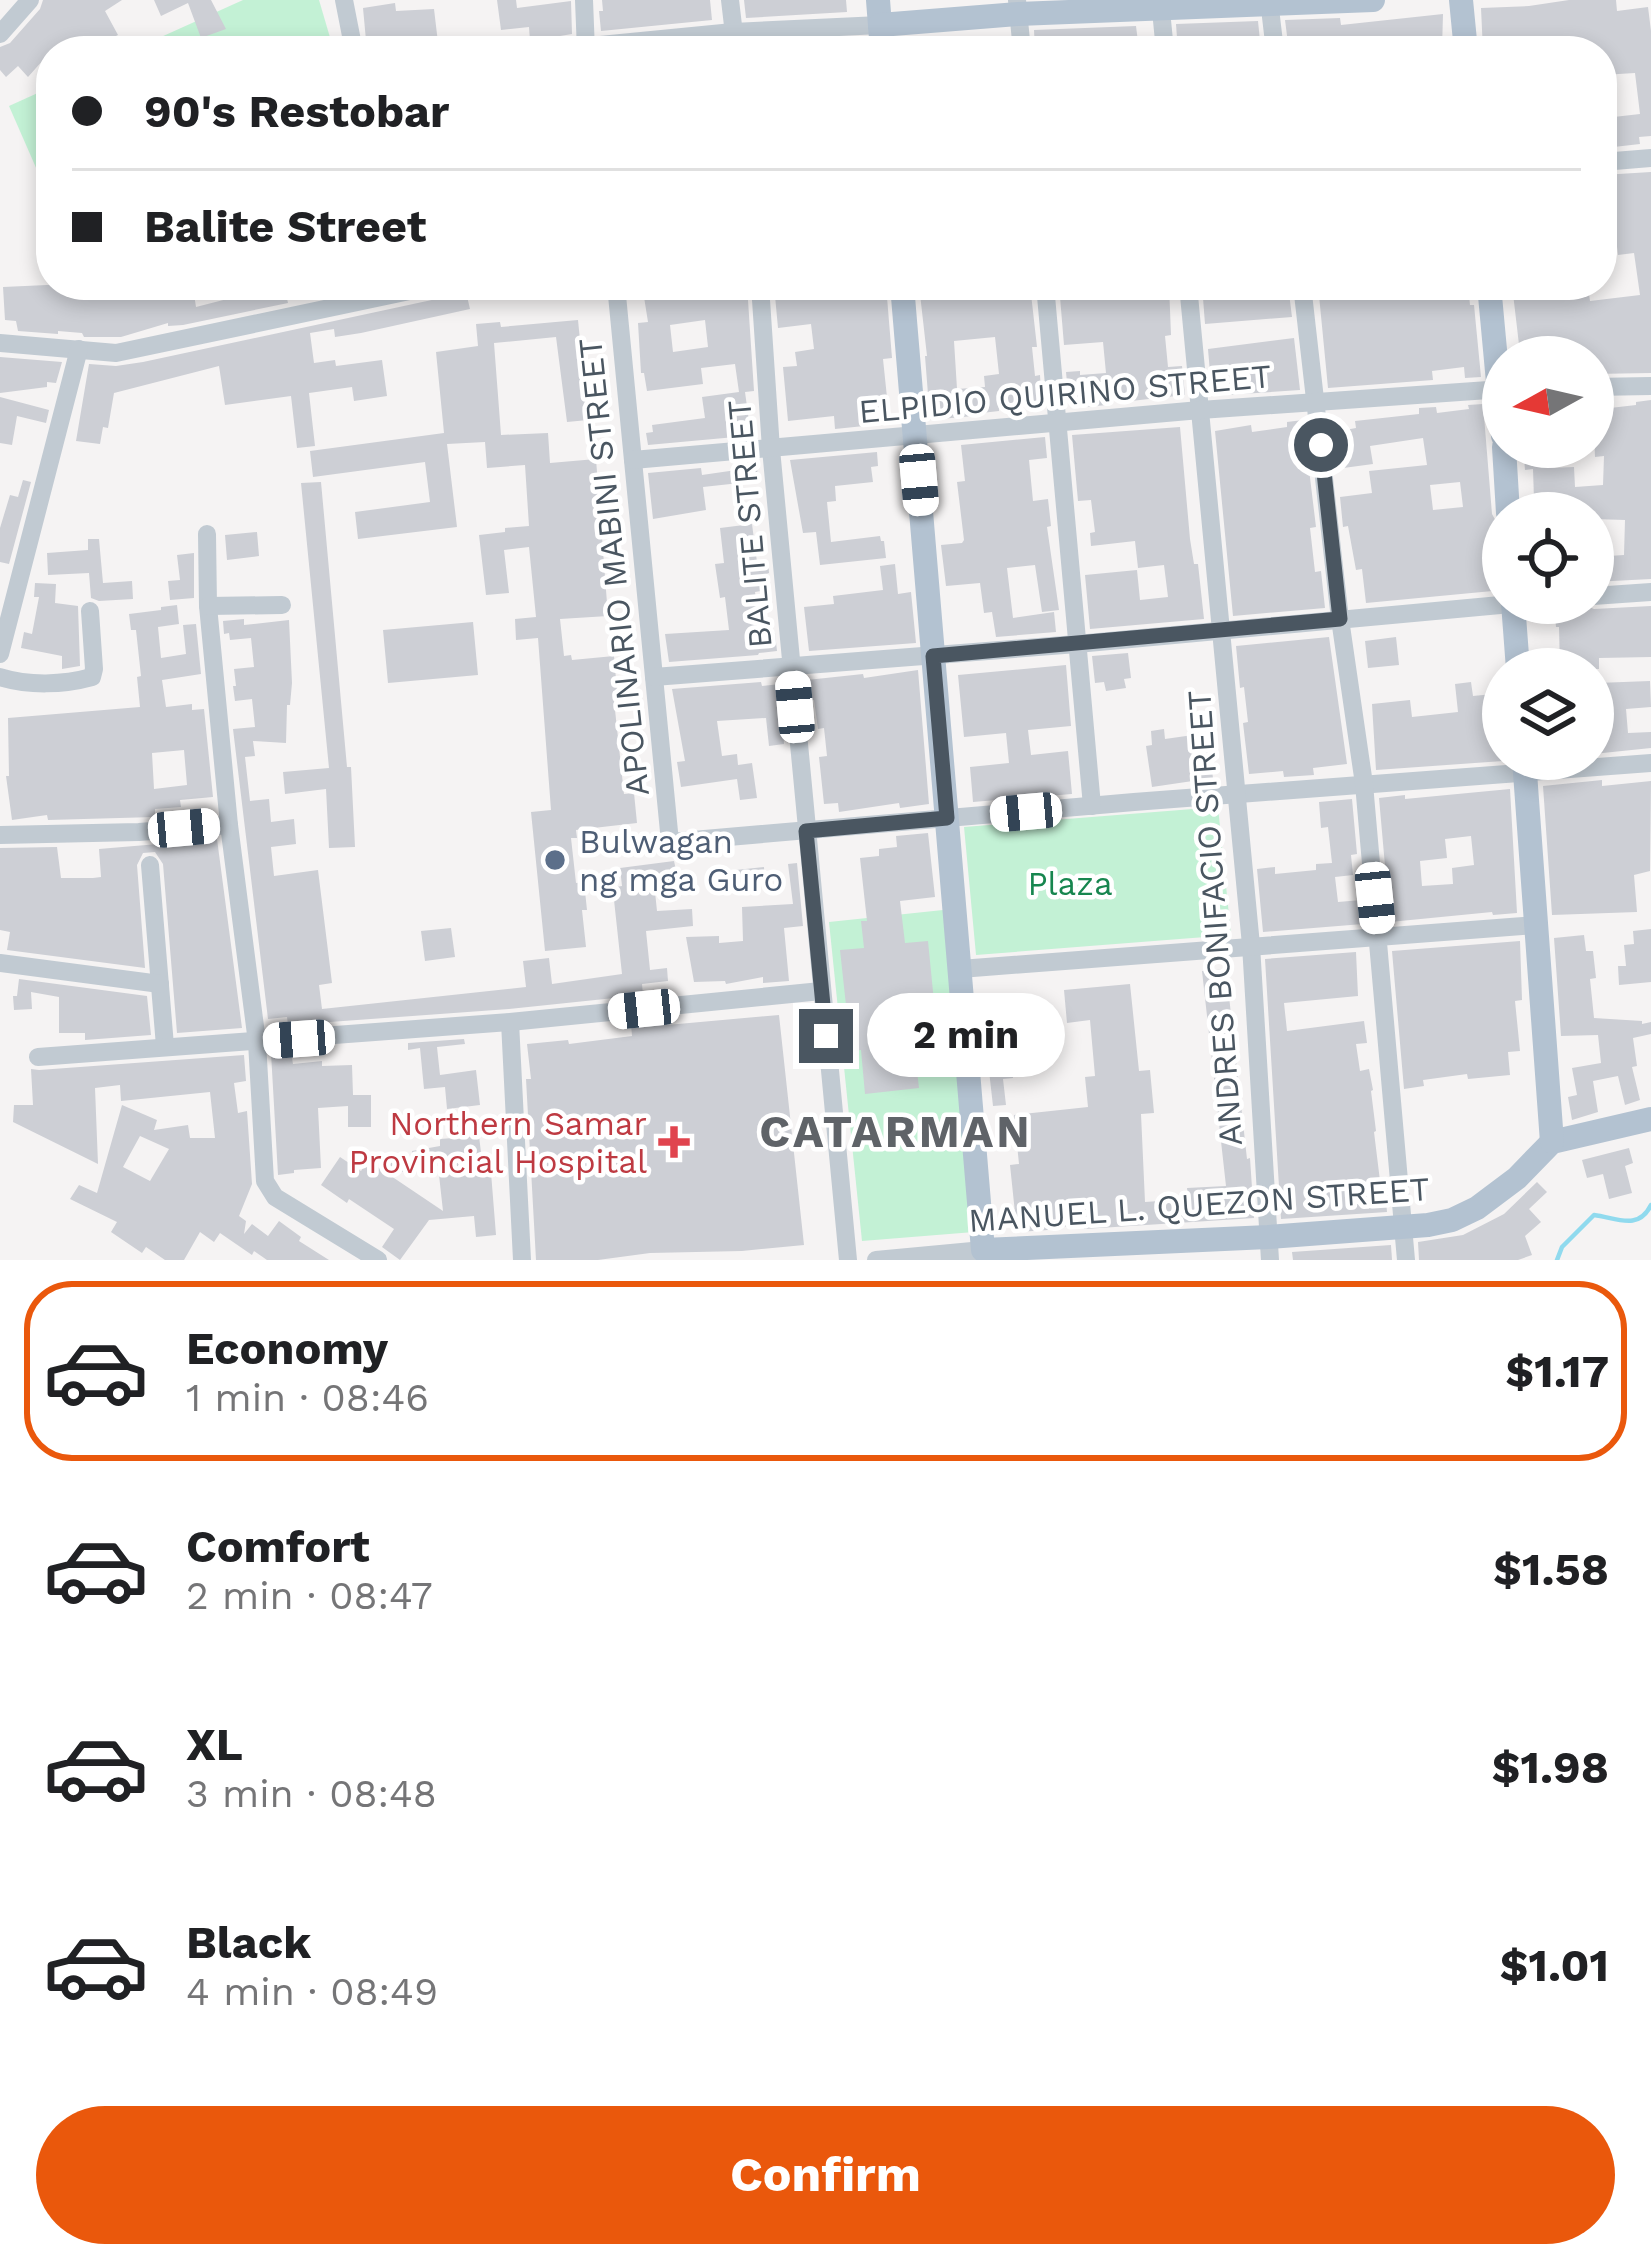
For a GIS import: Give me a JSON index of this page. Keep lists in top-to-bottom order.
{
  "streets": {
    "main road": ["MANUEL L. QUEZON STREET"],
    "street": [
      "ELPIDIO QUIRINO STREET",
      "BALITE STREET",
      "APOLINARIO MABINI STREET",
      "ANDRES BONIFACIO STREET"
    ]
  },
  "crossings": [
    ["ELPIDIO QUIRINO STREET", "BALITE STREET"],
    ["ELPIDIO QUIRINO STREET", "APOLINARIO MABINI STREET"],
    ["ELPIDIO QUIRINO STREET", "ANDRES BONIFACIO STREET"],
    ["BALITE STREET", "APOLINARIO MABINI STREET"],
    ["ANDRES BONIFACIO STREET", "MANUEL L. QUEZON STREET"]
  ],
  "districts": ["CATARMAN"],
  "parks": ["Plaza"],
  "places": {
    "other": ["Bulwagan ng mga Guro"],
    "health": ["Northern Samar Provincial Hospital"]
  },
  "north": "left",
  "page": {
    "banner": ["90's Restobar", "Balite Street"],
    "bubble": "2 min",
    "list": [
      {
        "name": "Economy",
        "note": "1 min · 08:46",
        "value": "$1.17"
      },
      {
        "name": "Comfort",
        "note": "2 min · 08:47",
        "value": "$1.58"
      },
      {
        "name": "XL",
        "note": "3 min · 08:48",
        "value": "$1.98"
      },
      {
        "name": "Black",
        "note": "4 min · 08:49",
        "value": "$1.01"
      }
    ],
    "buttons": "Confirm"
  }
}
